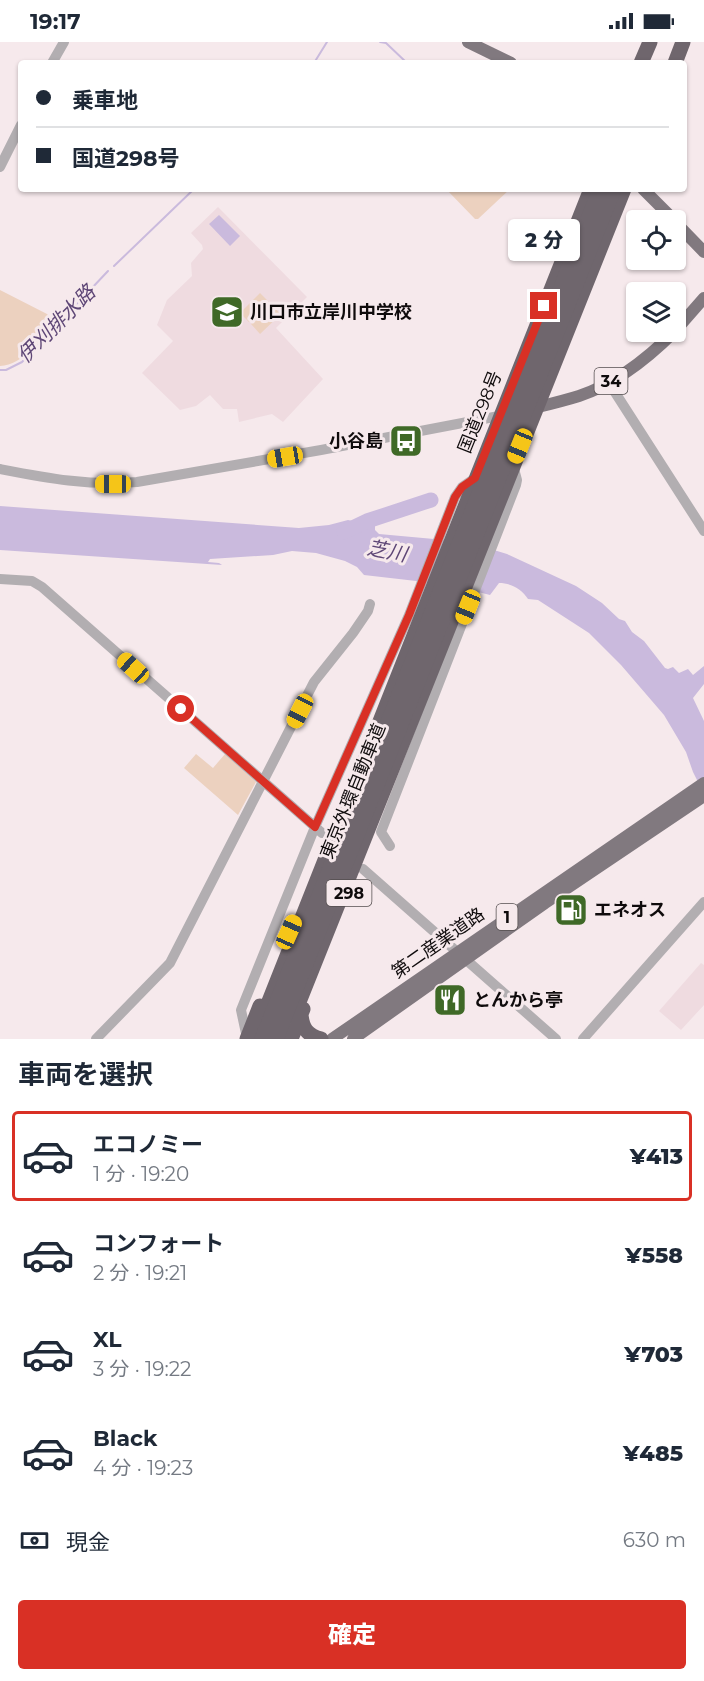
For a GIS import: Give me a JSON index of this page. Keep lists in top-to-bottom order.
{
  "streets": {
    "highway": ["国道298号", "東京外環自動車道", "298"],
    "main road": ["34", "1", "第二産業道路"]
  },
  "crossings": [
    ["34", "国道298号"],
    ["34", "298"],
    ["国道298号", "298"]
  ],
  "water": ["伊刈排水路", "芝川"],
  "places": {
    "school or university": ["川口市立岸川中学校"],
    "bus stop": ["小谷島"],
    "fuel station": ["エネオス"],
    "restaurant": ["とんから亭"]
  },
  "page": {
    "status": "19:17",
    "banner": ["乗車地", "国道298号"],
    "bubble": "2 分",
    "heading": "車両を選択",
    "list": [
      {
        "name": "エコノミー",
        "note": "1 分 · 19:20",
        "value": "¥413"
      },
      {
        "name": "コンフォート",
        "note": "2 分 · 19:21",
        "value": "¥558"
      },
      {
        "name": "XL",
        "note": "3 分 · 19:22",
        "value": "¥703"
      },
      {
        "name": "Black",
        "note": "4 分 · 19:23",
        "value": "¥485"
      }
    ],
    "pay": ["現金", "630 m"],
    "buttons": "確定"
  }
}
